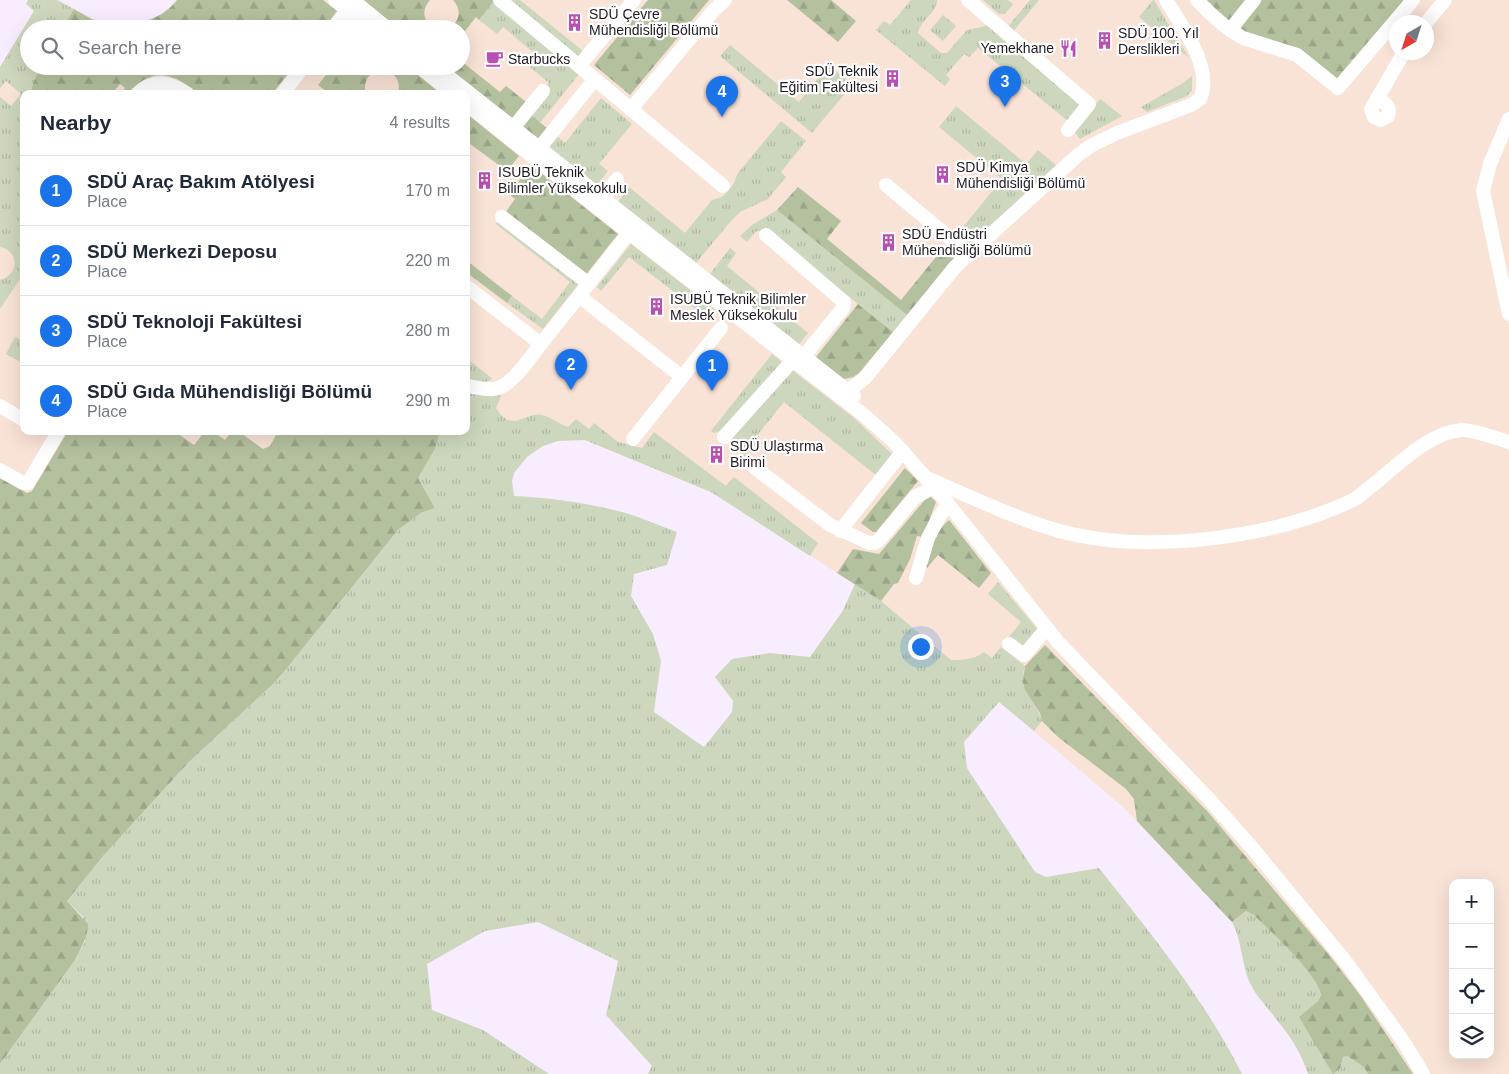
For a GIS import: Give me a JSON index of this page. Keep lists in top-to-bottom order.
{
  "places": {
    "building": [
      "SDÜ Çevre Mühendisliği Bölümü",
      "SDÜ 100. Yıl Derslikleri",
      "SDÜ Teknik Eğitim Fakültesi",
      "SDÜ Kimya Mühendisliği Bölümü",
      "ISUBÜ Teknik Bilimler Yüksekokulu",
      "SDÜ Endüstri Mühendisliği Bölümü",
      "ISUBÜ Teknik Bilimler Meslek Yüksekokulu",
      "SDÜ Ulaştırma Birimi"
    ],
    "restaurant": ["Yemekhane"],
    "cafe": ["Starbucks"]
  },
  "north": "bottom left",
  "page": {
    "search": "Search here",
    "pins": [
      "3",
      "4",
      "2",
      "1"
    ],
    "heading": ["Nearby", "4 results"],
    "list": [
      {
        "mark": "1",
        "name": "SDÜ Araç Bakım Atölyesi",
        "note": "Place",
        "value": "170 m"
      },
      {
        "mark": "2",
        "name": "SDÜ Merkezi Deposu",
        "note": "Place",
        "value": "220 m"
      },
      {
        "mark": "3",
        "name": "SDÜ Teknoloji Fakültesi",
        "note": "Place",
        "value": "280 m"
      },
      {
        "mark": "4",
        "name": "SDÜ Gıda Mühendisliği Bölümü",
        "note": "Place",
        "value": "290 m"
      }
    ],
    "map_buttons": ["+", "−"]
  }
}
